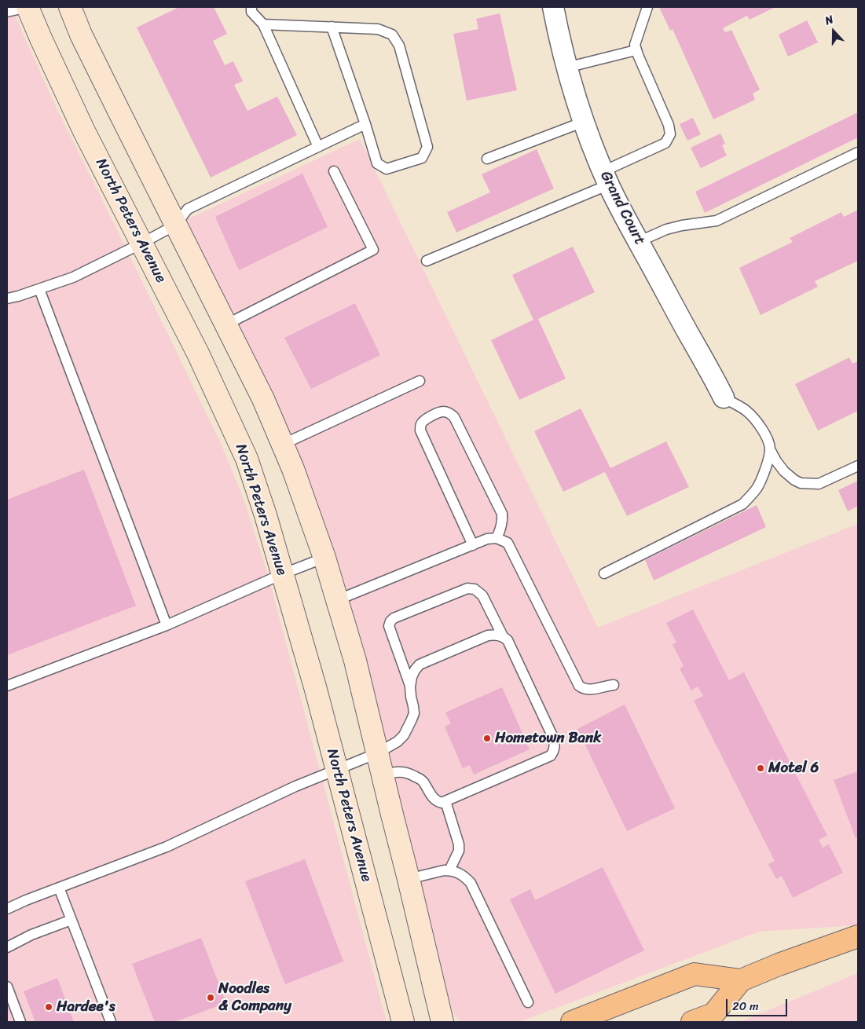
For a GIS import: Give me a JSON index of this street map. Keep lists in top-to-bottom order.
{
  "streets": {
    "main road": ["North Peters Avenue"],
    "street": ["Grand Court"]
  },
  "places": [
    "Hometown Bank",
    "Motel 6",
    "Noodles & Company",
    "Hardee's"
  ],
  "scale_bar": "20 m",
  "north": "top"
}
